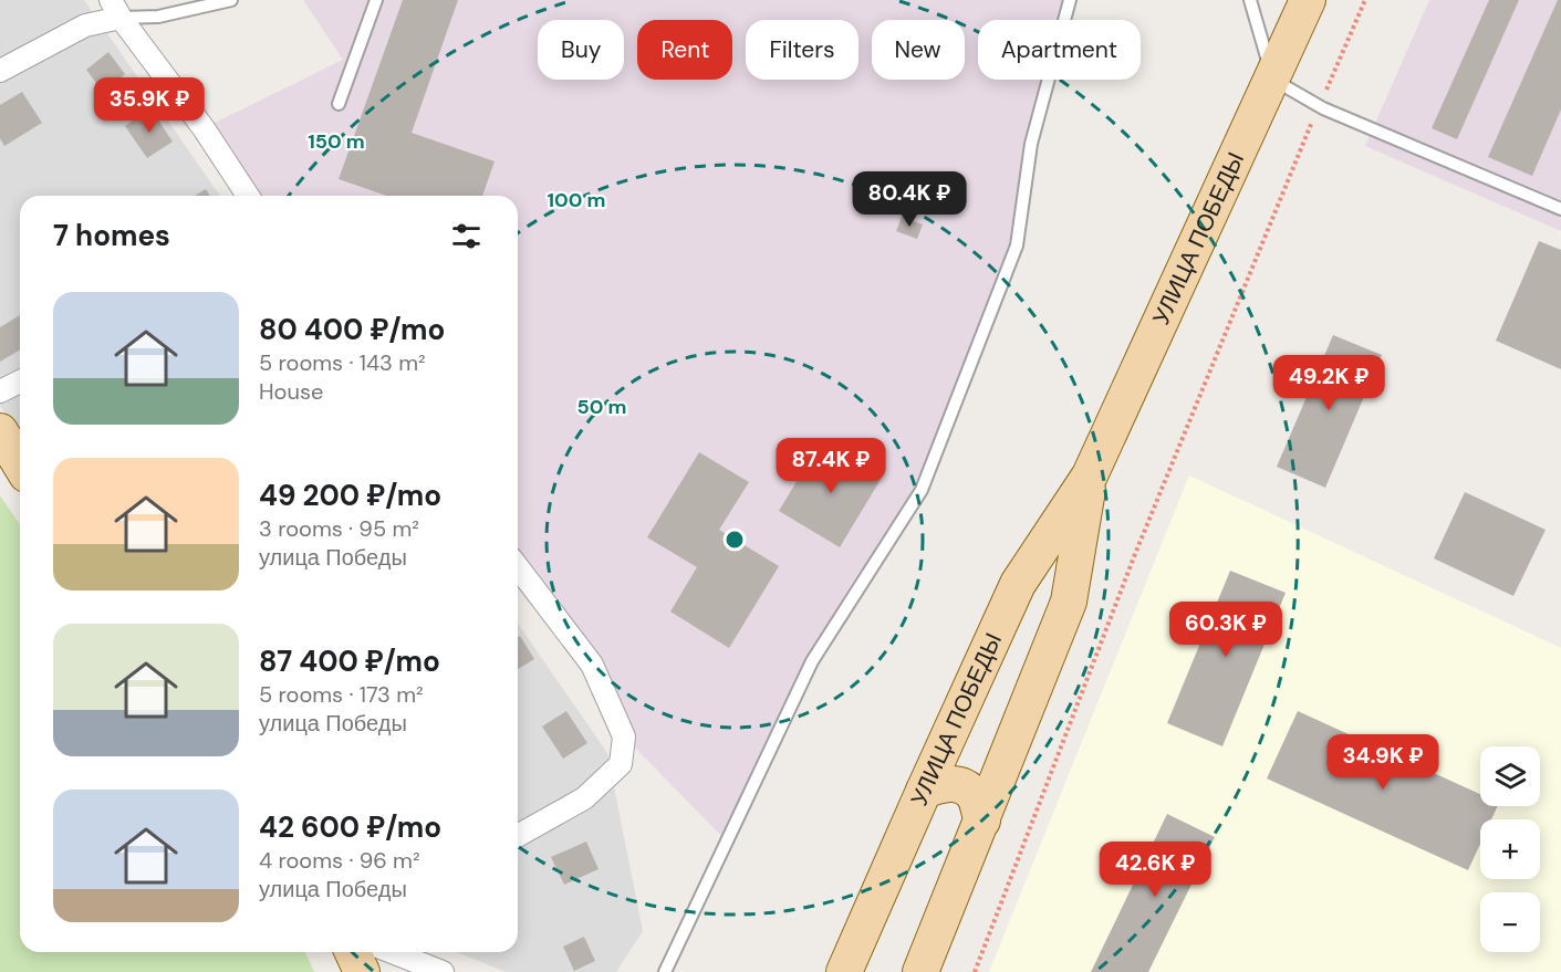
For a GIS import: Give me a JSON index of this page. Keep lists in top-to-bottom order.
{
  "streets": {
    "main road": ["УЛИЦА ПОБЕДЫ"]
  },
  "page": {
    "chip": [
      "Buy",
      "Rent",
      "Filters",
      "New",
      "Apartment"
    ],
    "price": [
      "35.9K ₽",
      "80.4K ₽",
      "49.2K ₽",
      "87.4K ₽",
      "60.3K ₽",
      "34.9K ₽",
      "42.6K ₽"
    ],
    "heading": "7 homes",
    "list": [
      {
        "name": "80 400 ₽/mo",
        "note": "5 rooms · 143 m² · House"
      },
      {
        "name": "49 200 ₽/mo",
        "note": "3 rooms · 95 m² · улица Победы"
      },
      {
        "name": "87 400 ₽/mo",
        "note": "5 rooms · 173 m² · улица Победы"
      },
      {
        "name": "42 600 ₽/mo",
        "note": "4 rooms · 96 m² · улица Победы"
      }
    ],
    "map_buttons": ["+", "−"]
  },
  "rings": ["150 m", "100 m", "50 m"]
}
